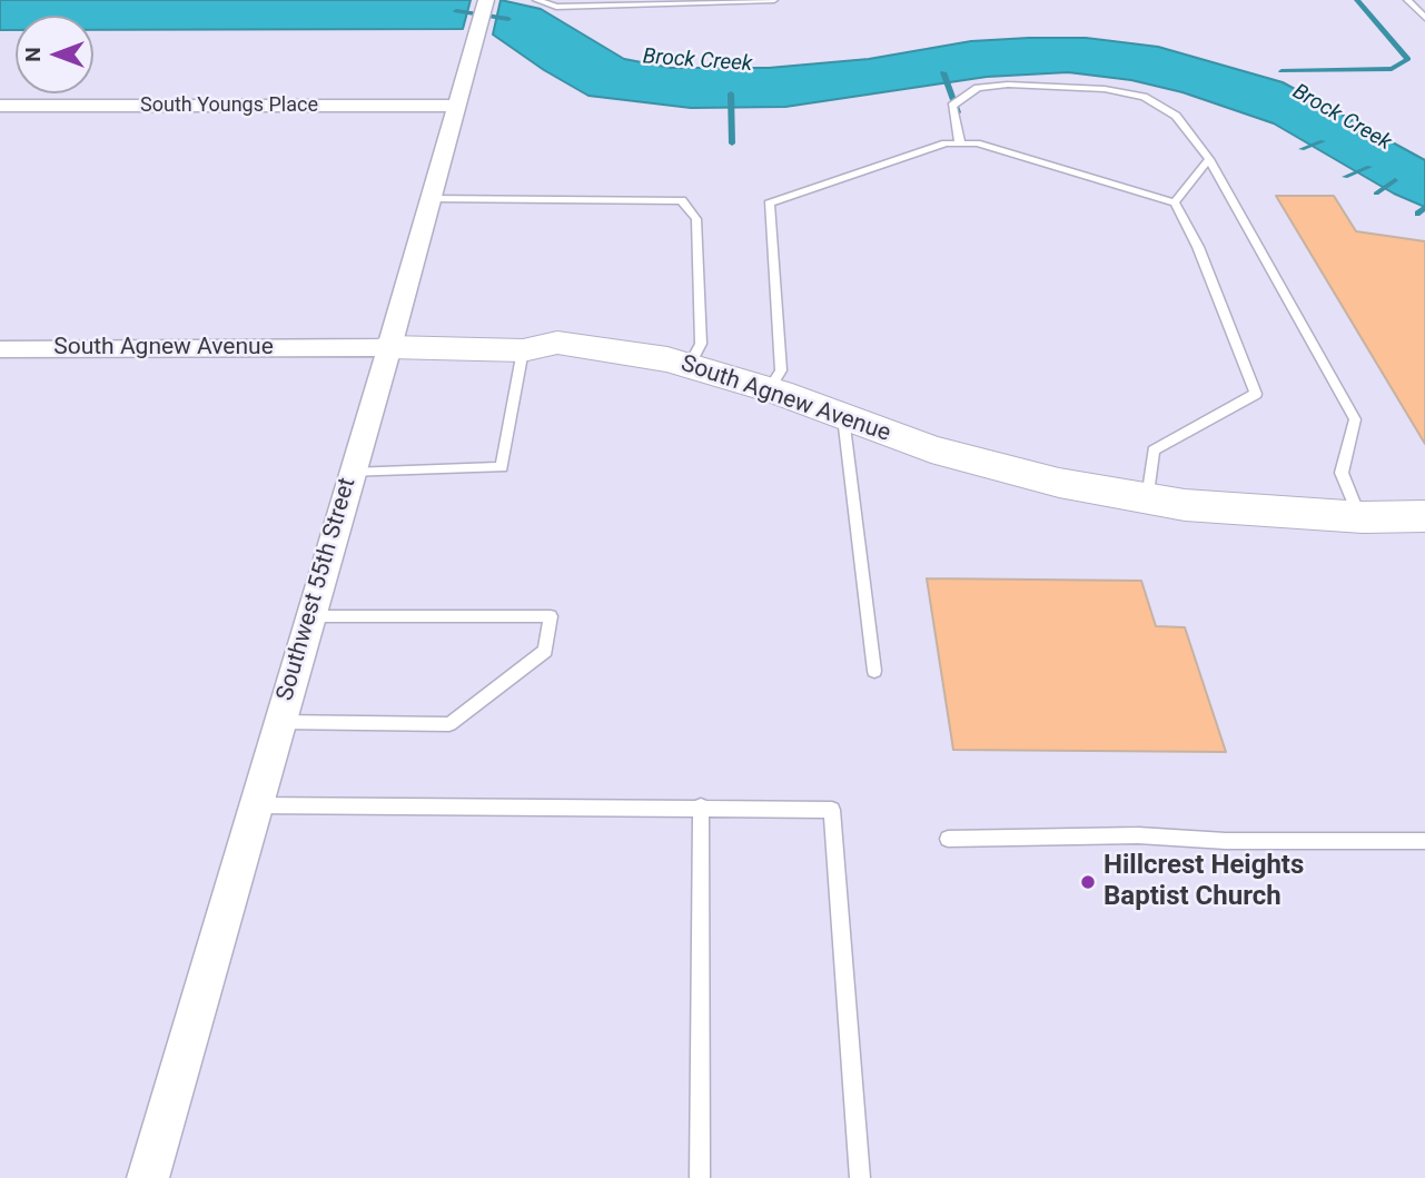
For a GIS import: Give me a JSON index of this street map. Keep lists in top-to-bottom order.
{
  "streets": {
    "street": ["South Youngs Place", "South Agnew Avenue", "Southwest 55th Street"]
  },
  "crossings": [
    ["South Youngs Place", "Southwest 55th Street"],
    ["South Agnew Avenue", "Southwest 55th Street"]
  ],
  "water": ["Brock Creek"],
  "places": ["Hillcrest Heights Baptist Church"],
  "north": "left"
}
